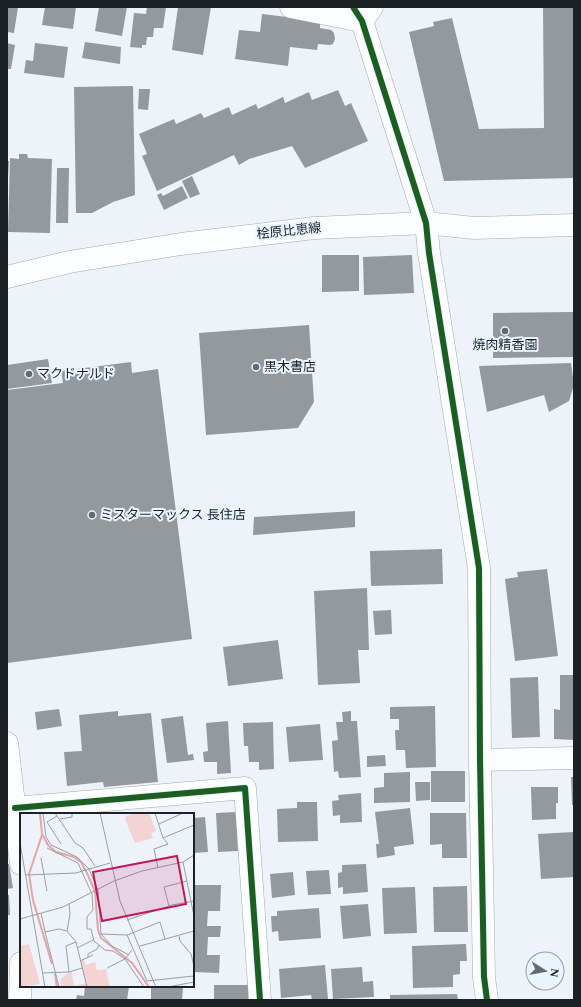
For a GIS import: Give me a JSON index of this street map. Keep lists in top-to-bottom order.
{
  "streets": {
    "street": ["桧原比恵線"]
  },
  "places": [
    "焼肉精香園",
    "黒木書店",
    "マクドナルド",
    "ミスターマックス 長住店"
  ],
  "north": "right"
}
